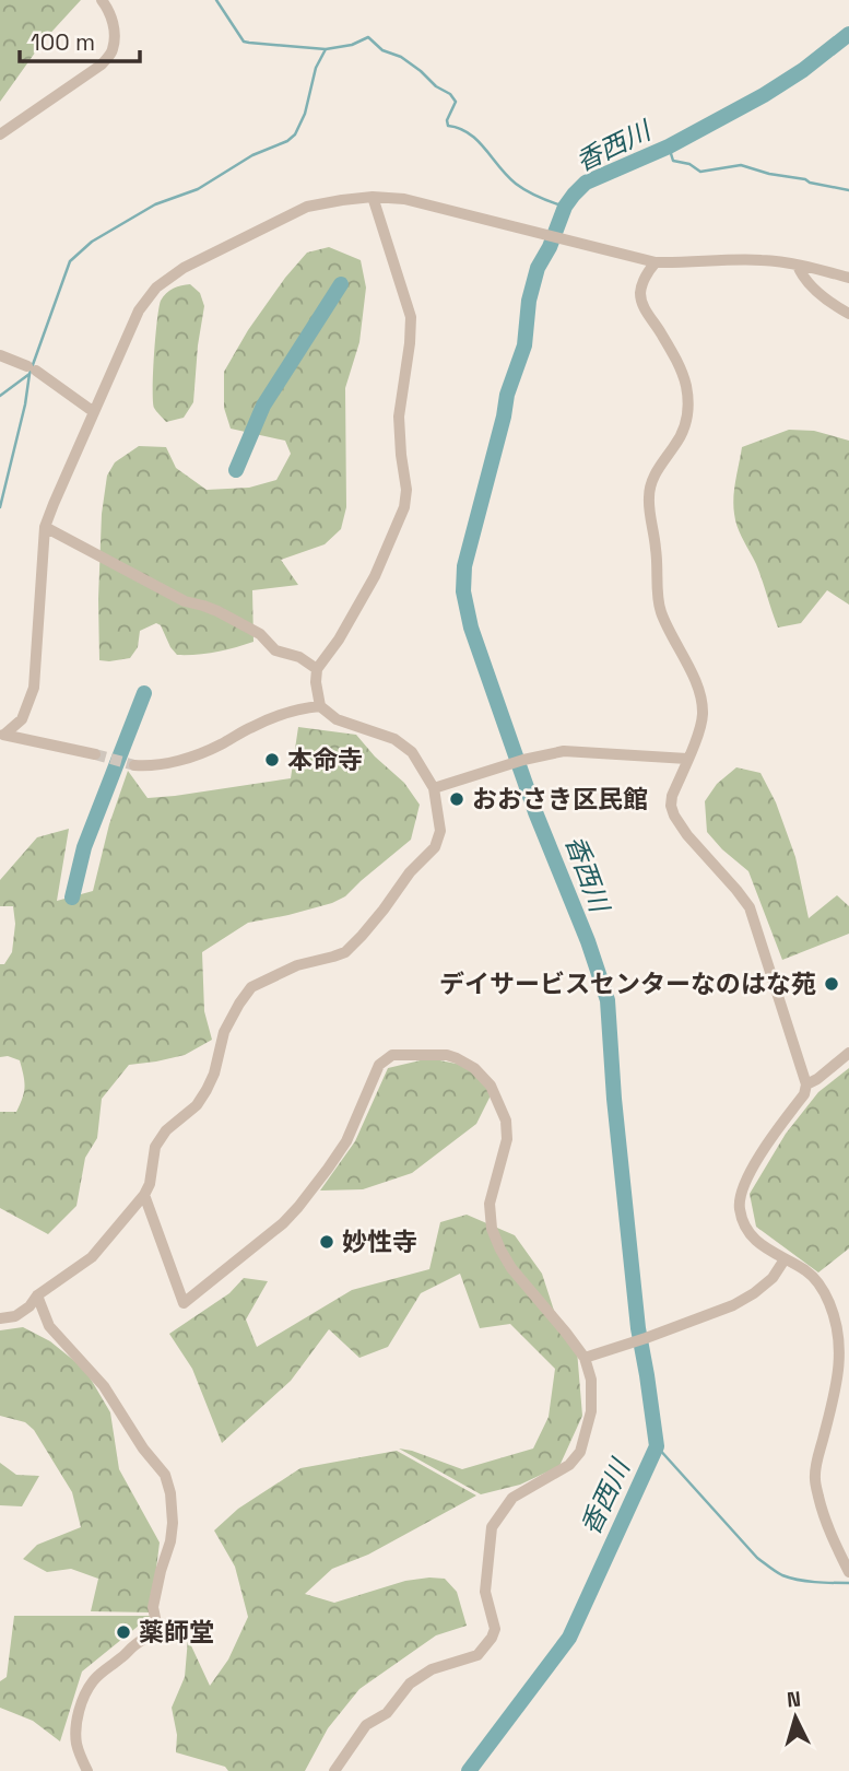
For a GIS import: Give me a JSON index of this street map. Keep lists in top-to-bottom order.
{
  "water": ["香西川"],
  "places": [
    "本命寺",
    "おおさき区民館",
    "デイサービスセンターなのはな苑",
    "妙性寺",
    "薬師堂"
  ],
  "scale_bar": "100 m",
  "north": "top"
}
